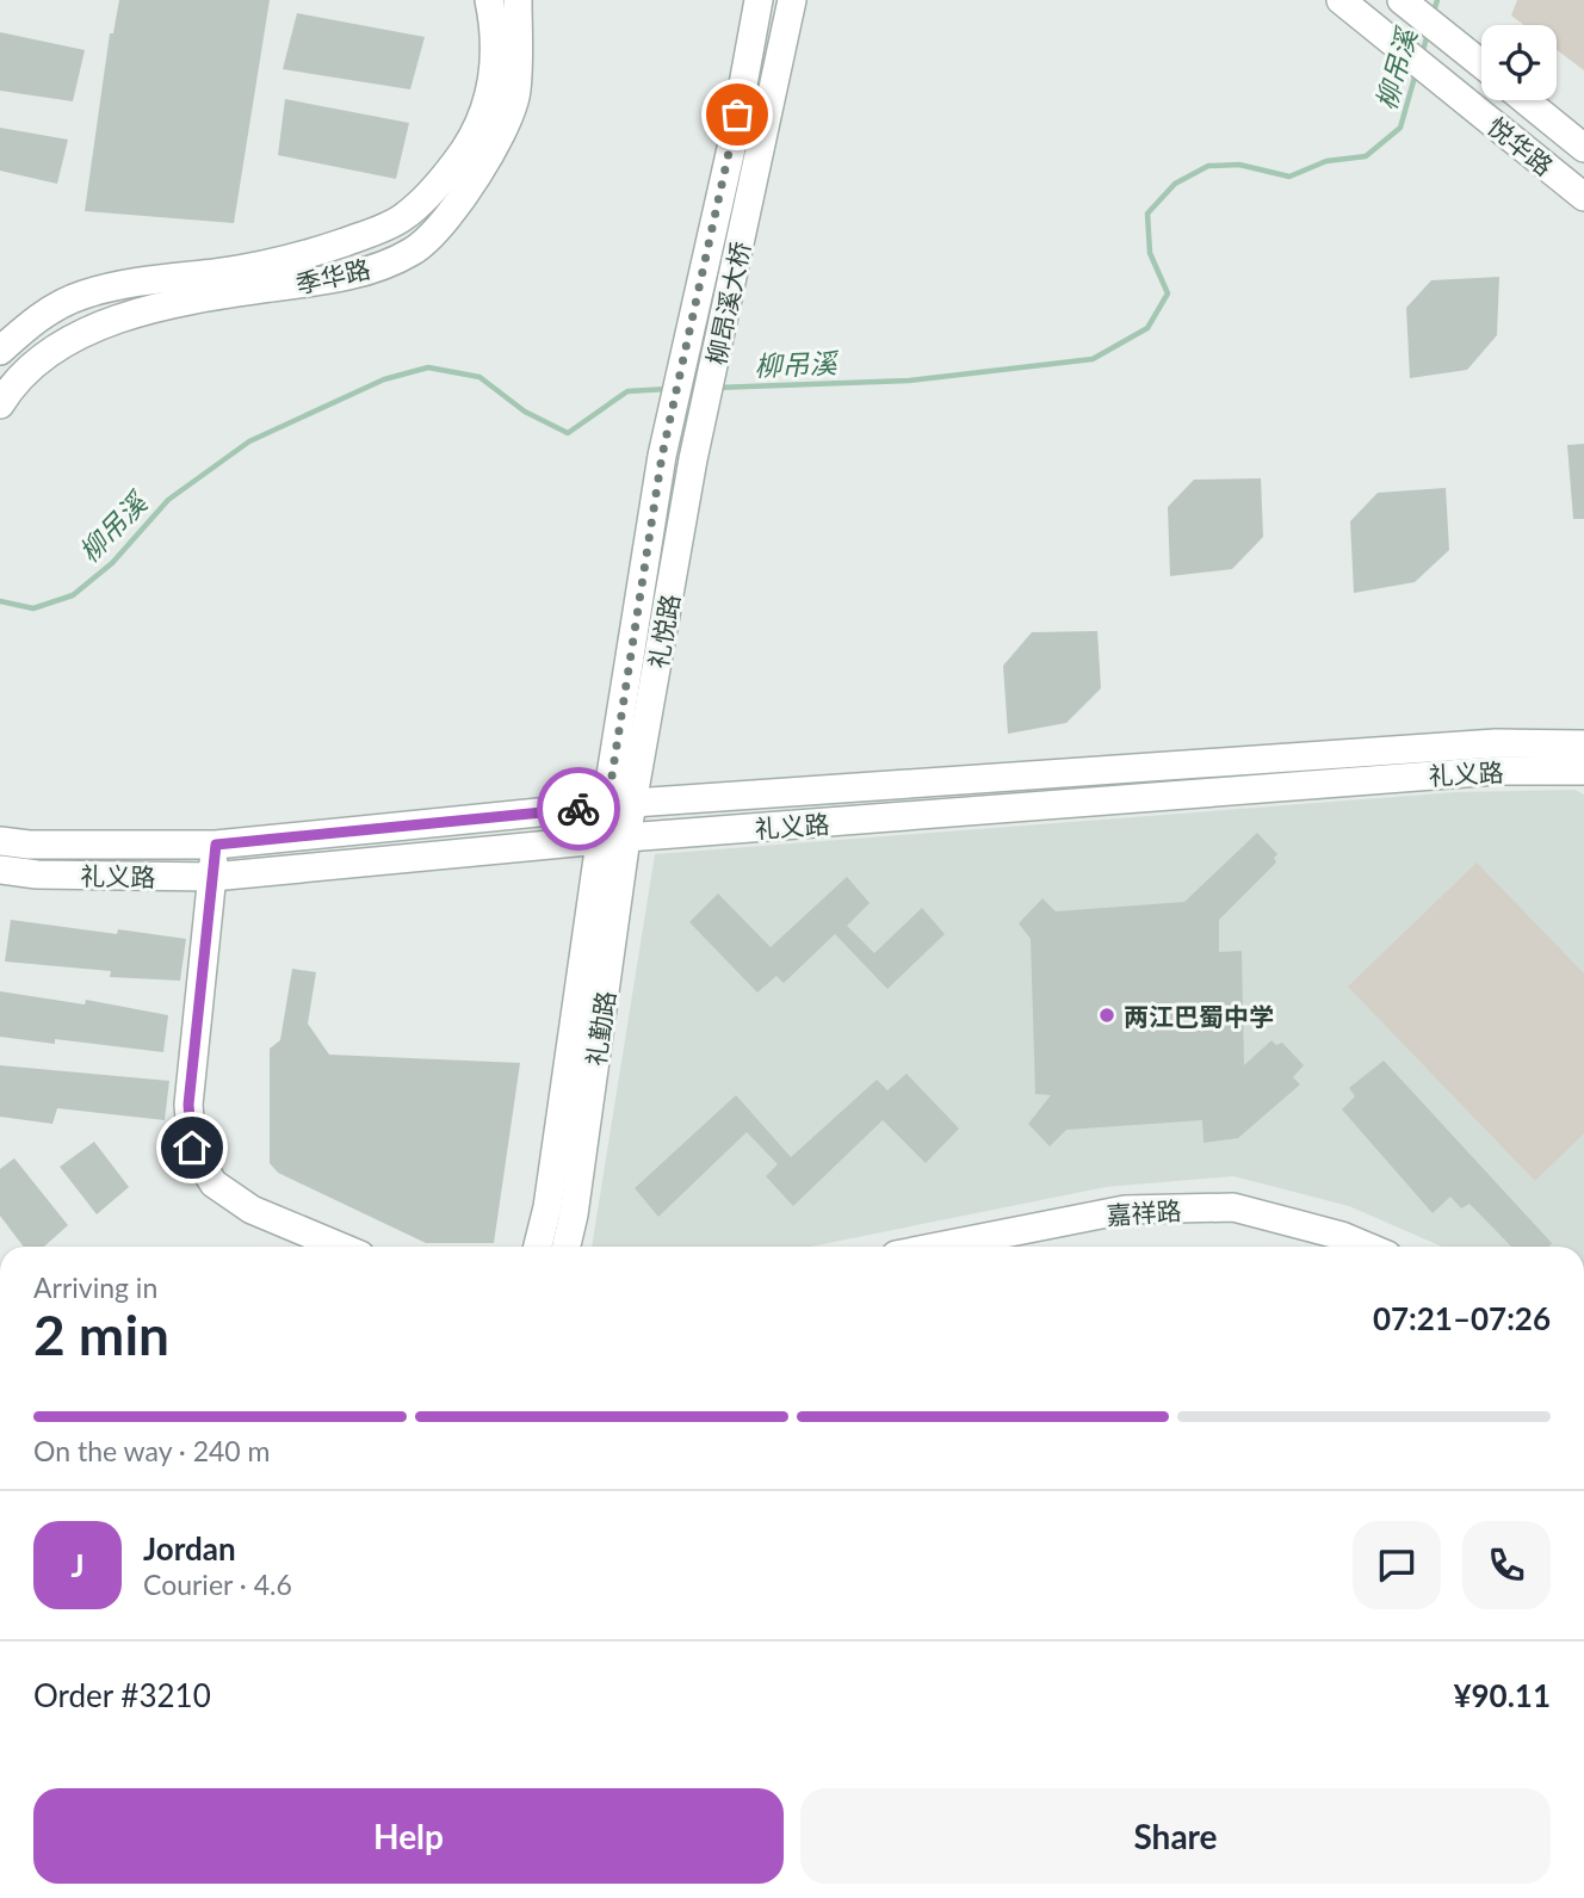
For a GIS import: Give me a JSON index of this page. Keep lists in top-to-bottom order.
{
  "streets": {
    "main road": [
      "悦华路",
      "季华路",
      "柳昂溪大桥",
      "礼悦路",
      "礼义路",
      "礼勤路",
      "嘉祥路"
    ]
  },
  "crossings": [
    ["柳昂溪大桥", "礼悦路"],
    ["礼悦路", "礼义路"],
    ["礼悦路", "礼勤路"],
    ["礼义路", "礼勤路"]
  ],
  "water": ["柳吊溪"],
  "places": ["两江巴蜀中学"],
  "page": {
    "heading": ["2 min", "Arriving in", "07:21–07:26"],
    "panel": [
      "Jordan",
      "Courier · 4.6",
      "Order #3210",
      "¥90.11"
    ],
    "bar": "On the way · 240 m",
    "round": "J",
    "buttons": ["Help", "Share"]
  }
}
